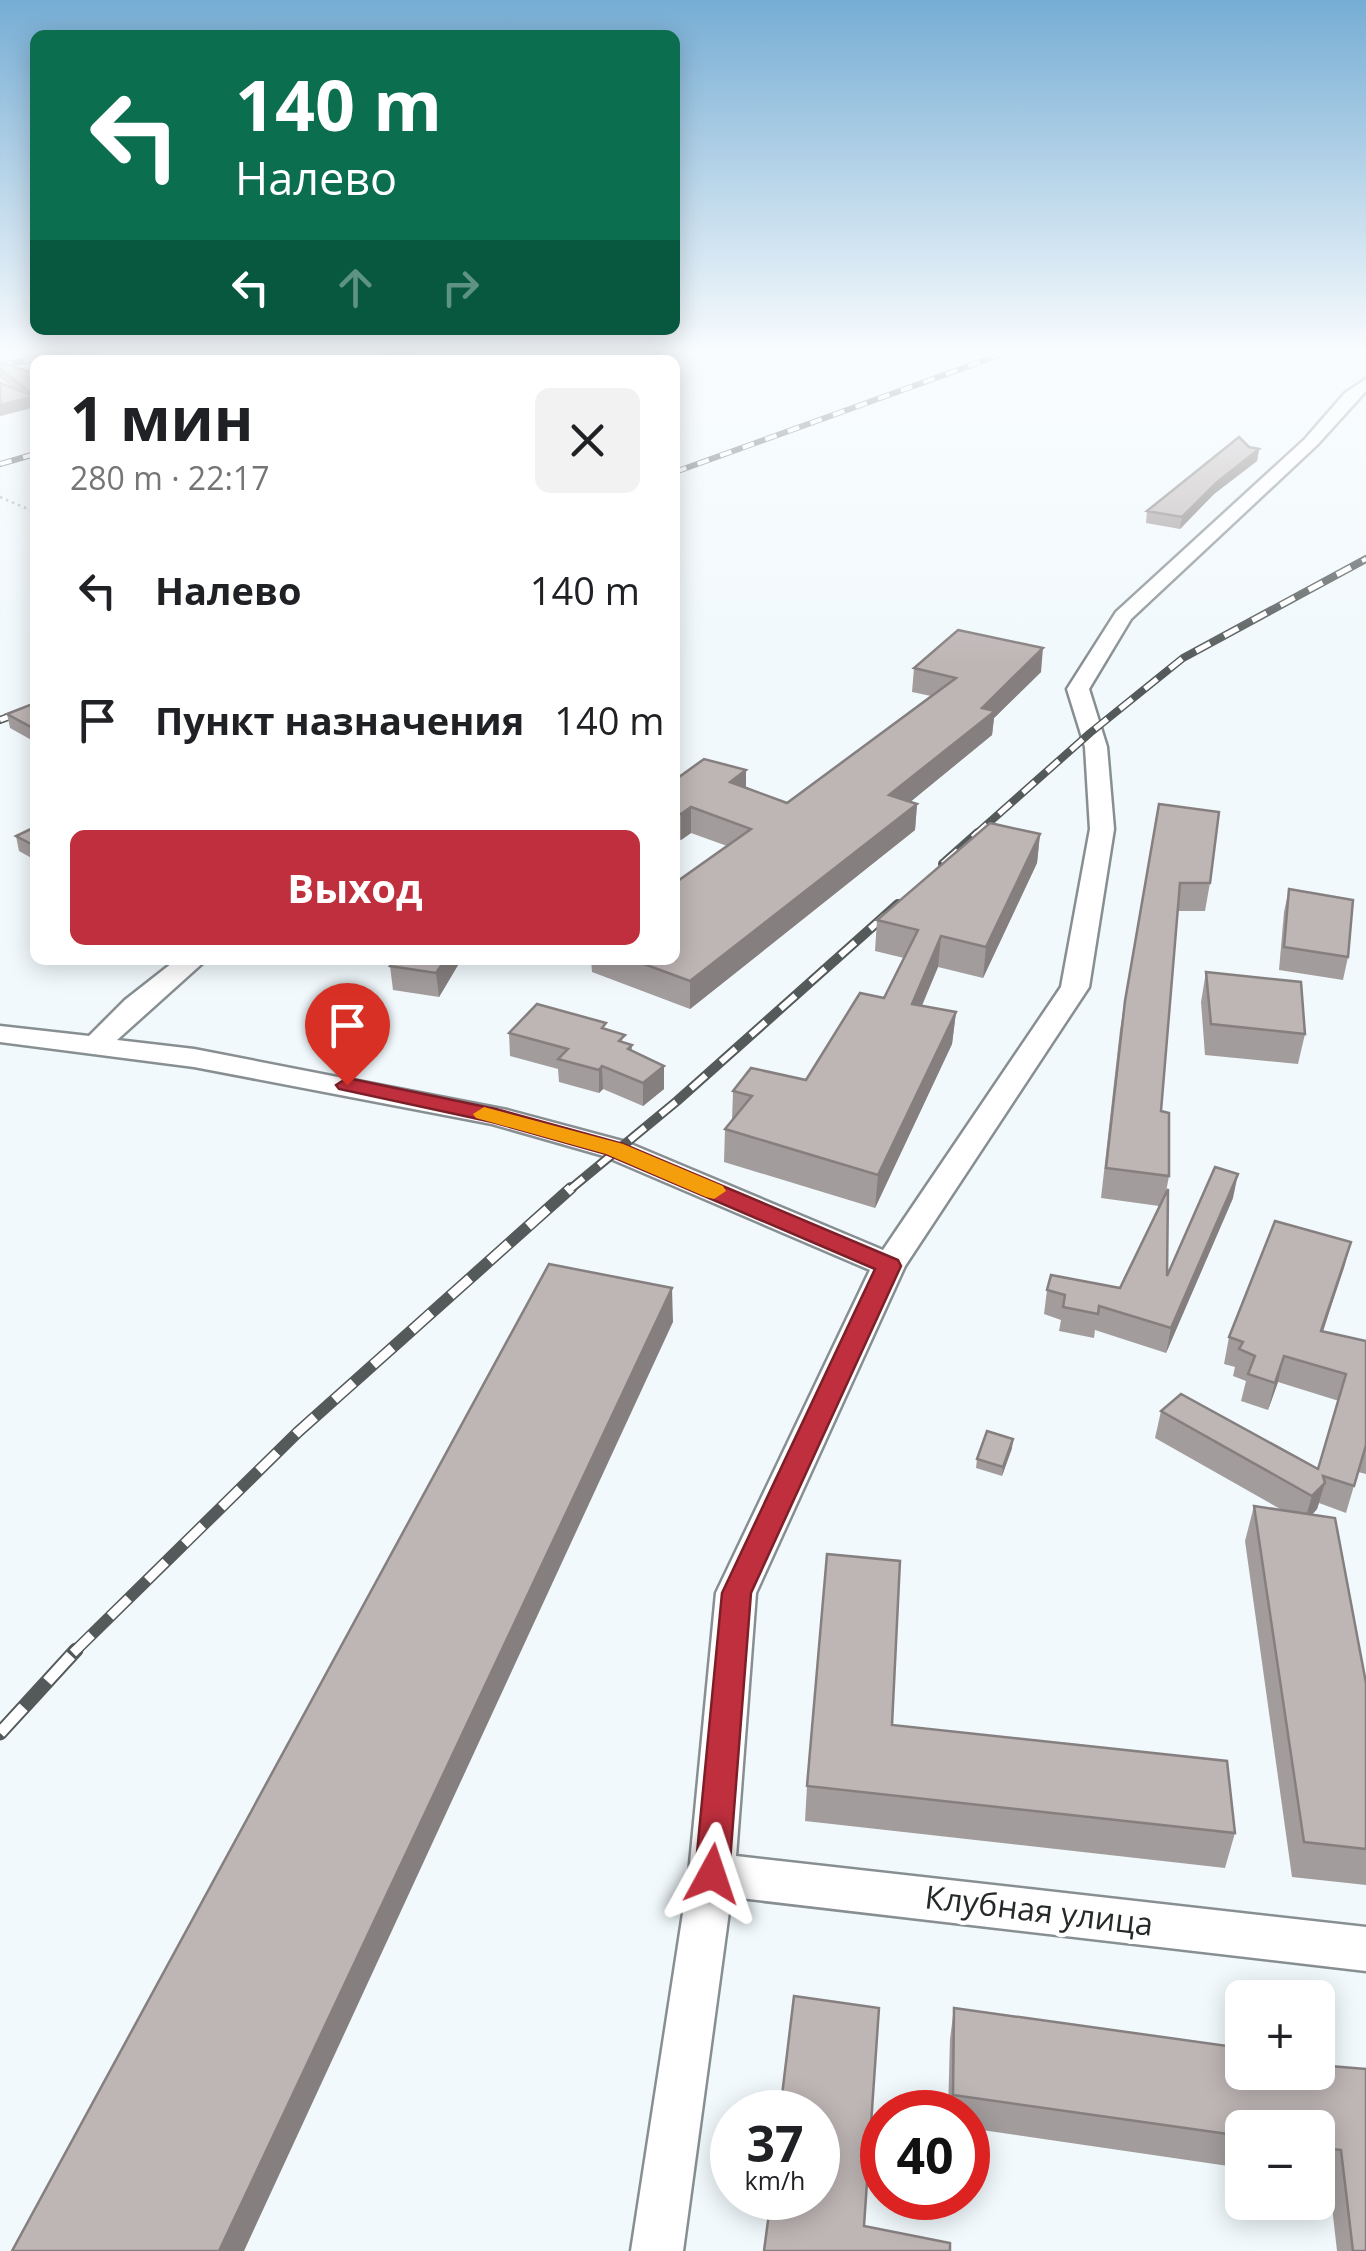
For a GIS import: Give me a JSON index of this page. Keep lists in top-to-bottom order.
{
  "streets": {
    "street": ["Клубная улица"]
  },
  "page": {
    "turn": ["140 m", "Налево"],
    "heading": ["1 мин", "280 m · 22:17"],
    "list": [
      {
        "name": "Налево",
        "value": "140 m"
      },
      {
        "name": "Пункт назначения",
        "value": "140 m"
      }
    ],
    "buttons": "Выход",
    "map_buttons": ["+", "−"],
    "speed": "37 km/h",
    "limit": "40"
  }
}
